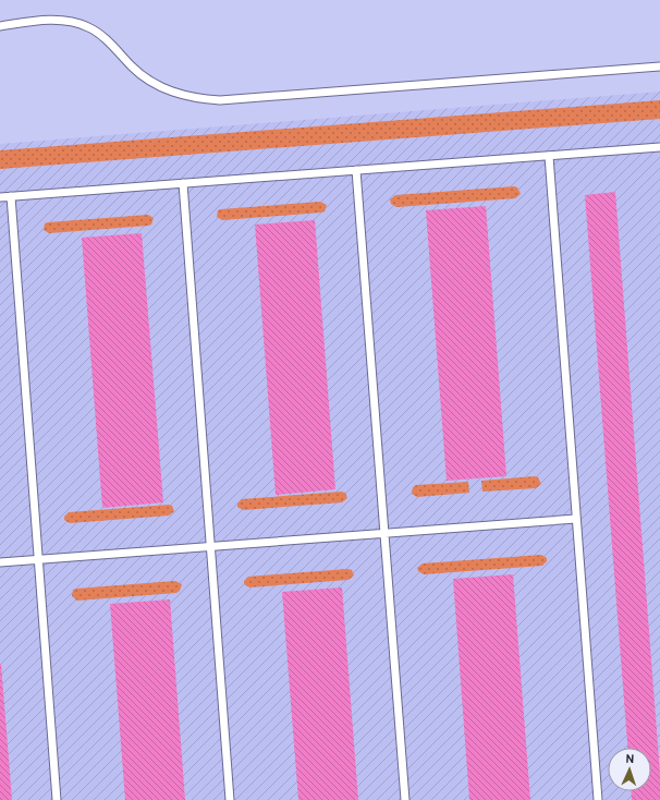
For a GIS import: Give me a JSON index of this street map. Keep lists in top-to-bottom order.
{
  "north": "top"
}
